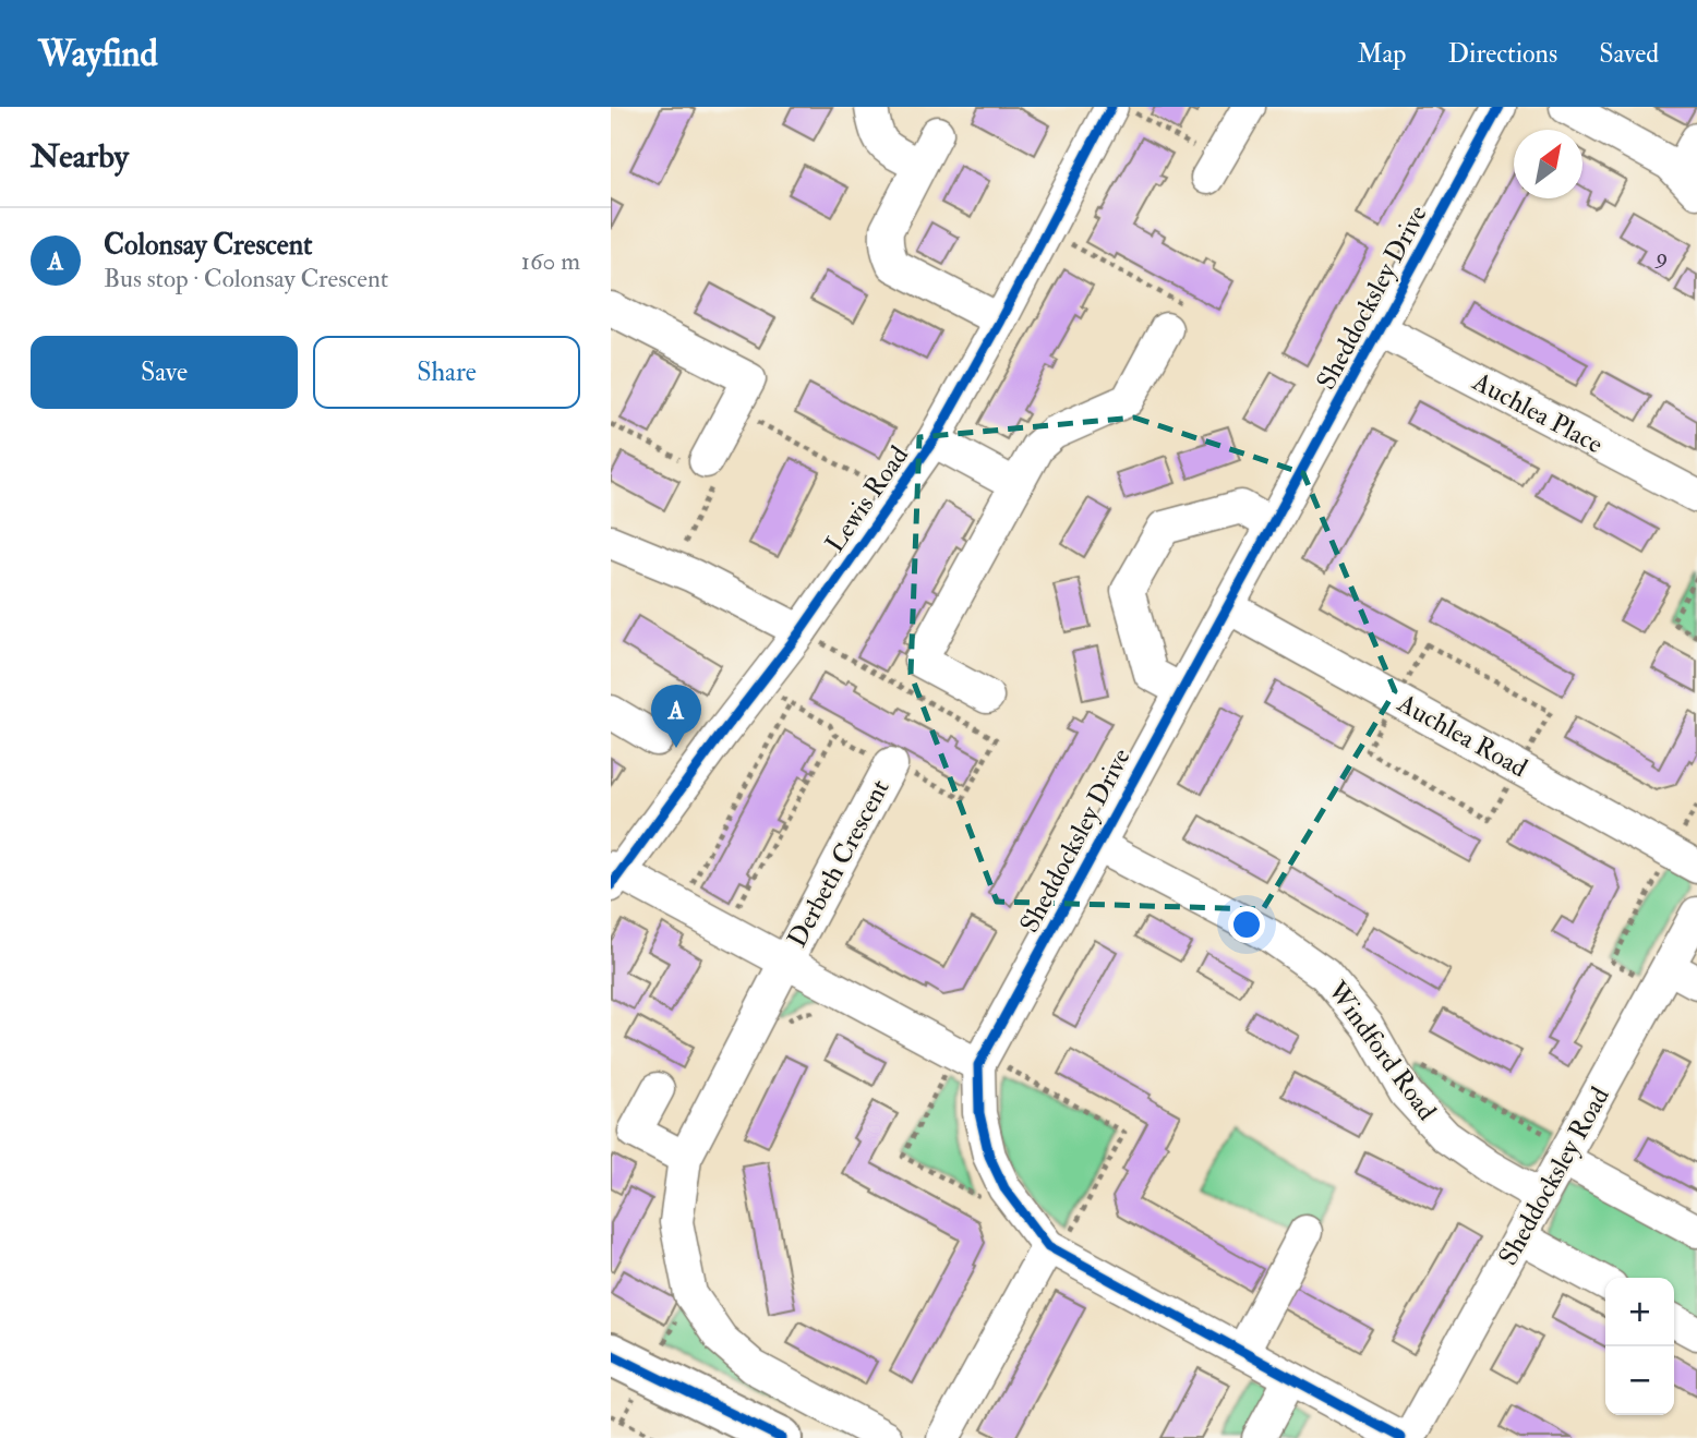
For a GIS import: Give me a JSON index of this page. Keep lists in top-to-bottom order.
{
  "streets": {
    "street": [
      "Sheddocksley Drive",
      "Auchlea Place",
      "Lewis Road",
      "Auchlea Road",
      "Derbeth Crescent",
      "Windford Road",
      "Sheddocksley Road"
    ]
  },
  "crossings": [
    ["Sheddocksley Drive", "Auchlea Place"],
    ["Sheddocksley Drive", "Auchlea Road"],
    ["Sheddocksley Drive", "Derbeth Crescent"],
    ["Sheddocksley Drive", "Windford Road"],
    ["Lewis Road", "Derbeth Crescent"],
    ["Windford Road", "Sheddocksley Road"]
  ],
  "house_numbers": ["9"],
  "north": "top right",
  "page": {
    "header": "Wayfind",
    "nav": ["Map", "Directions", "Saved"],
    "heading": "Nearby",
    "list": [
      {
        "mark": "A",
        "name": "Colonsay Crescent",
        "note": "Bus stop · Colonsay Crescent",
        "value": "160 m"
      }
    ],
    "buttons": ["Save", "Share"],
    "pins": "A",
    "map_buttons": ["+", "−"]
  }
}
